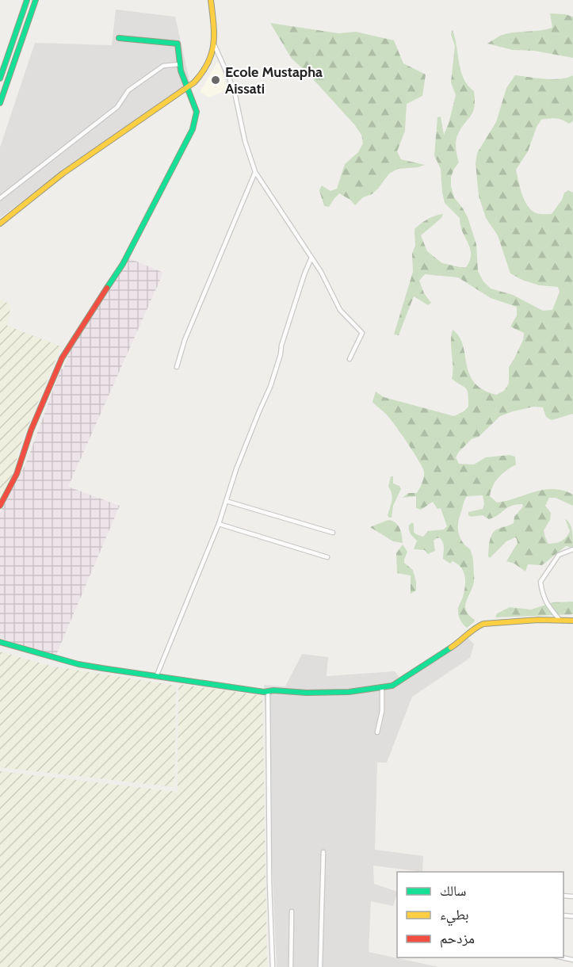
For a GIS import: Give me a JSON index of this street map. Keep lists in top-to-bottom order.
{
  "places": ["Ecole Mustapha Aissati"],
  "legend": ["سالك", "بطيء", "مزدحم"]
}
